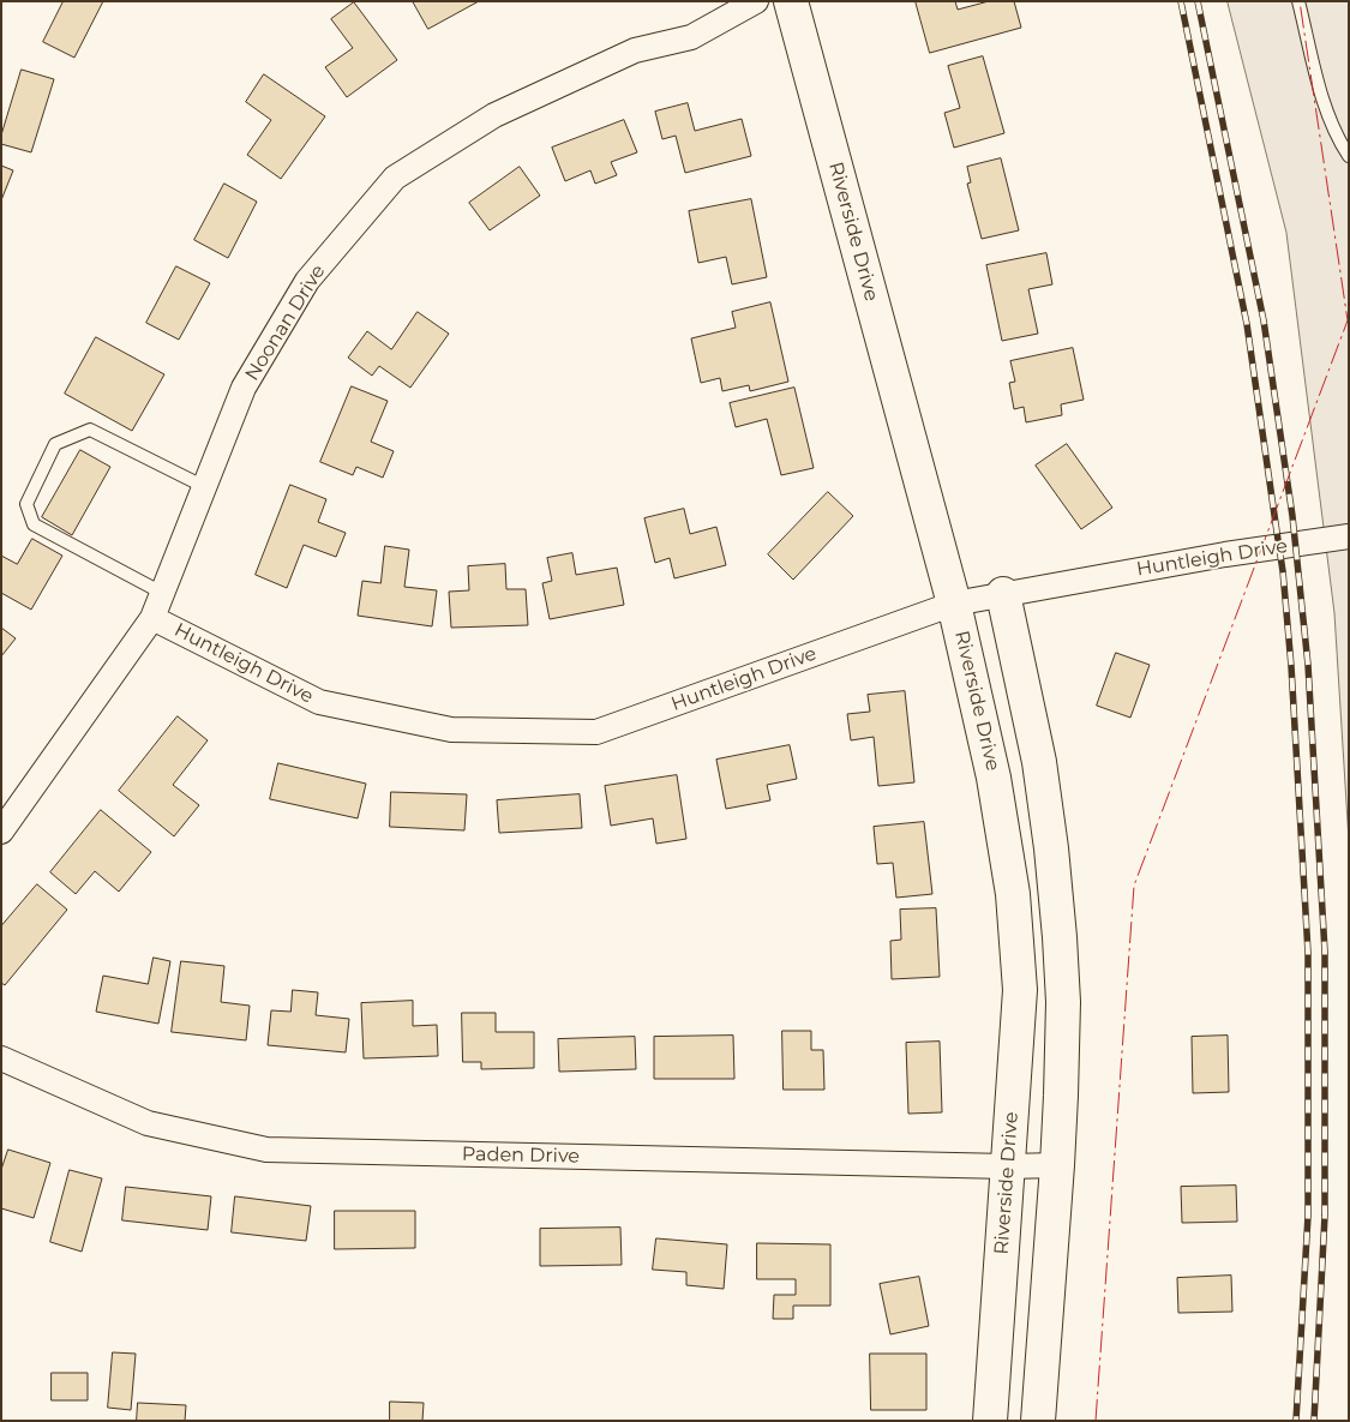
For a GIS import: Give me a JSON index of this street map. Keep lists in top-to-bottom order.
{
  "streets": {
    "street": [
      "Riverside Drive",
      "Noonan Drive",
      "Huntleigh Drive",
      "Paden Drive"
    ]
  },
  "crossings": [
    ["Riverside Drive", "Huntleigh Drive"],
    ["Riverside Drive", "Paden Drive"],
    ["Noonan Drive", "Huntleigh Drive"]
  ]
}
